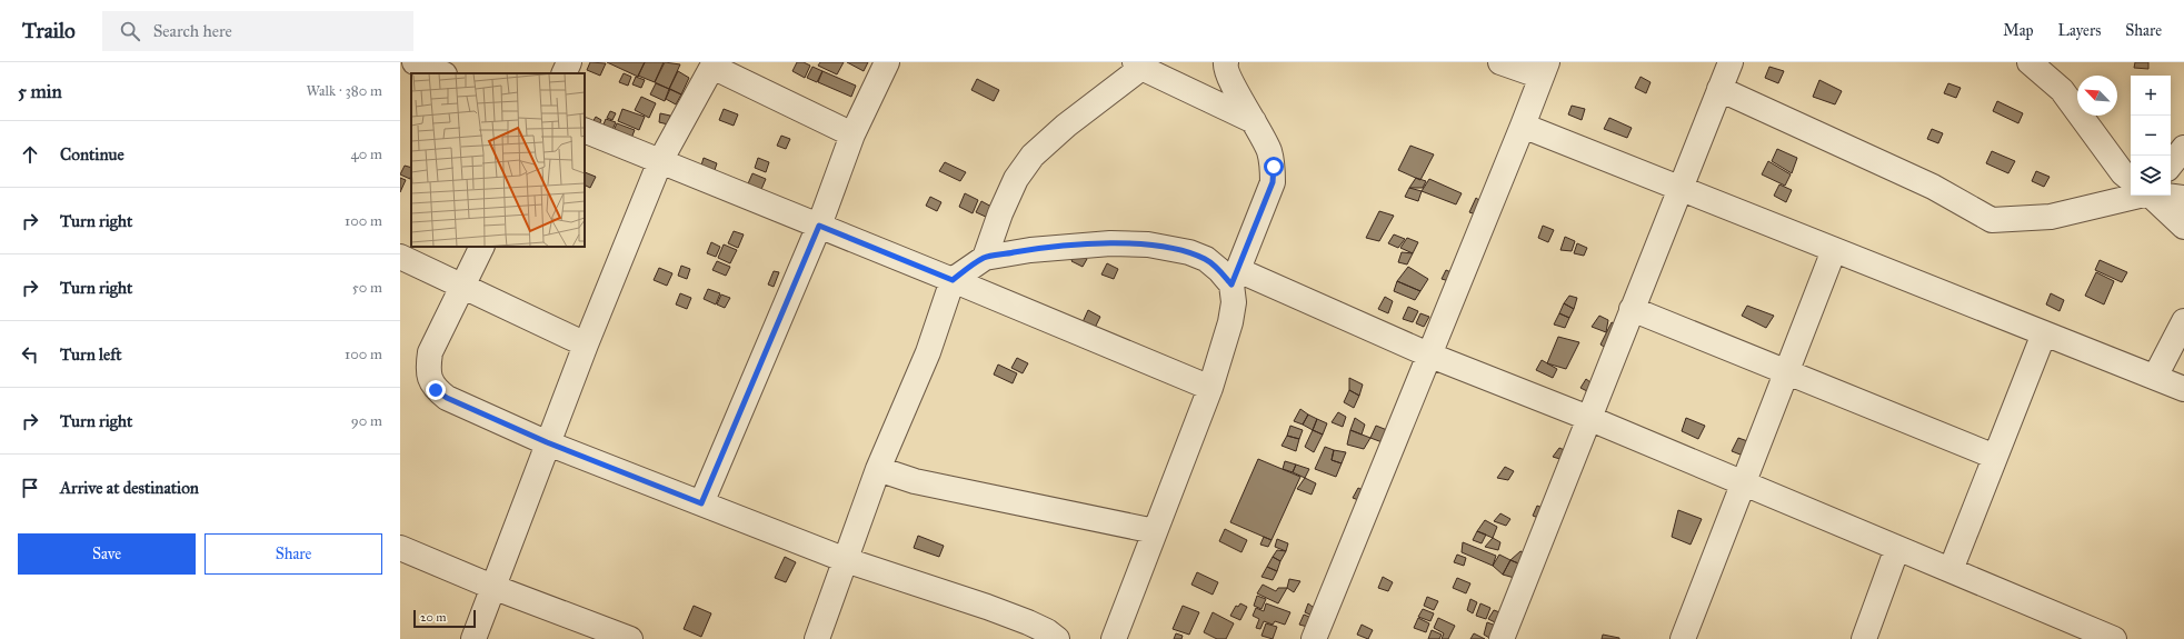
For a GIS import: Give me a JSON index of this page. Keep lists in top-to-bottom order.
{
  "scale_bar": "20 m",
  "north": "top left",
  "page": {
    "header": "Trailo",
    "search": "Search here",
    "nav": ["Map", "Layers", "Share"],
    "heading": ["5 min", "Walk · 380 m"],
    "map_buttons": ["+", "−"],
    "list": [
      ["Continue", "40 m"],
      ["Turn right", "100 m"],
      ["Turn right", "50 m"],
      ["Turn left", "100 m"],
      ["Turn right", "90 m"],
      "Arrive at destination"
    ],
    "buttons": ["Save", "Share"],
    "scale": "20 m"
  }
}
